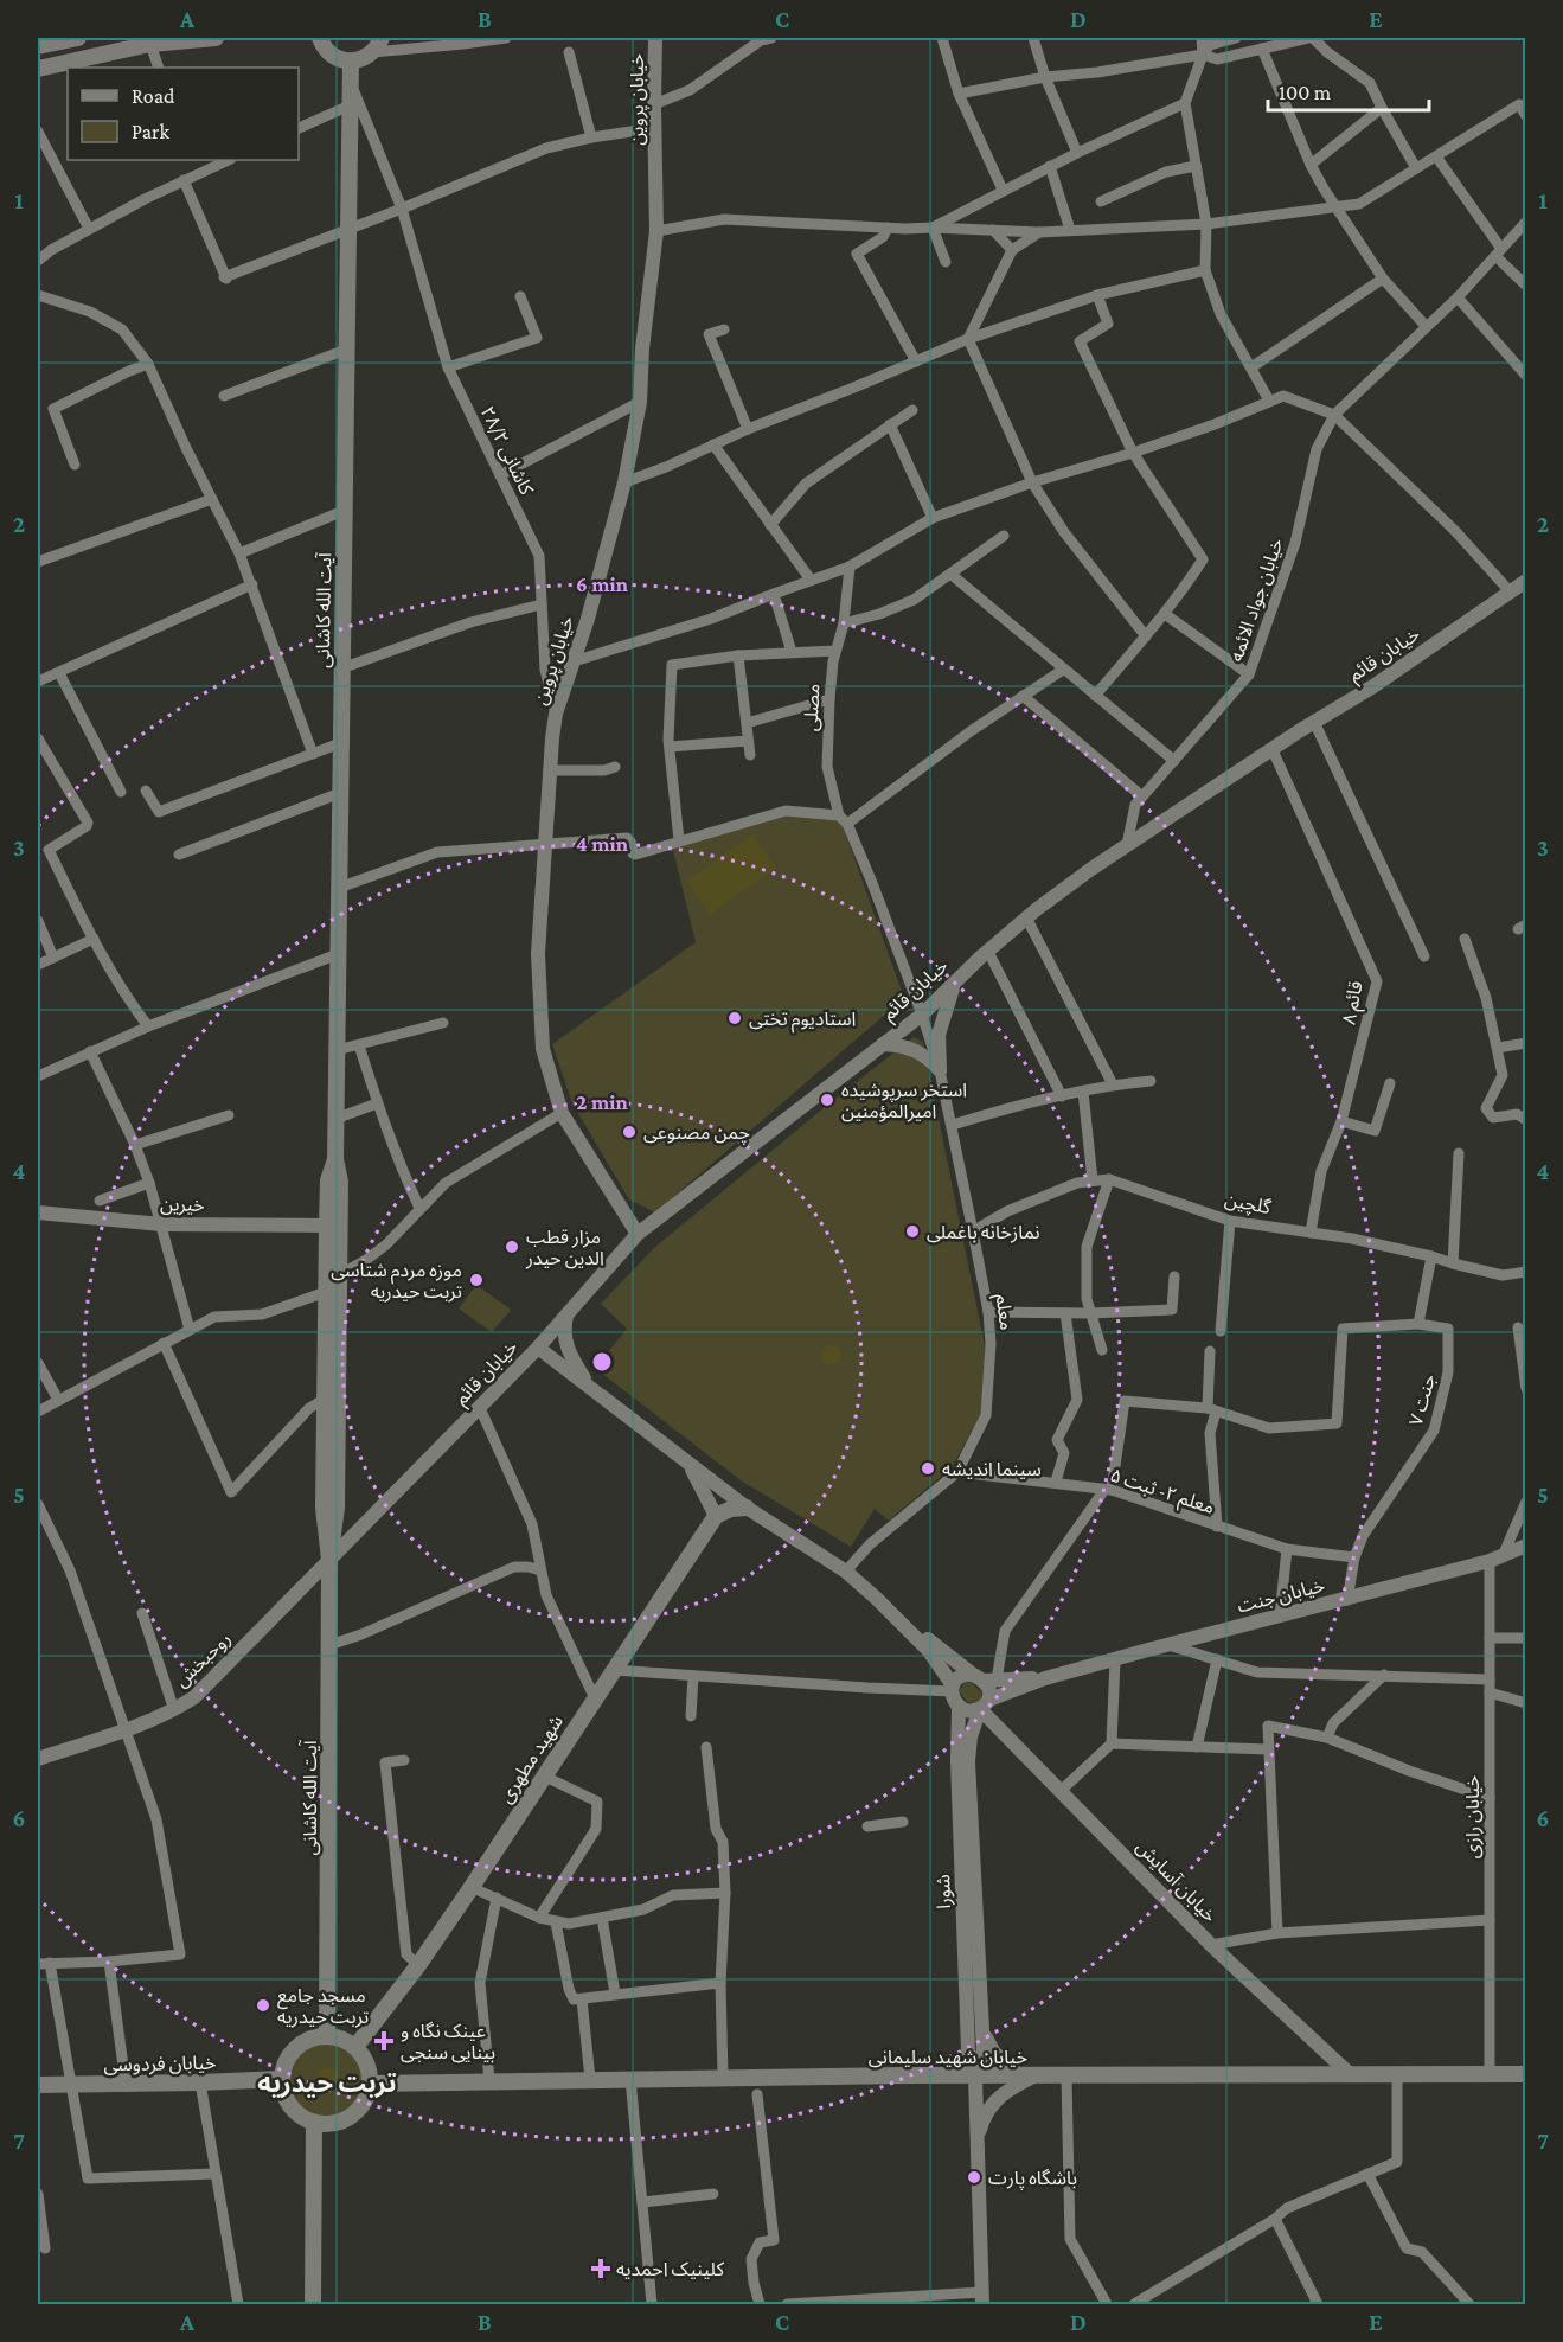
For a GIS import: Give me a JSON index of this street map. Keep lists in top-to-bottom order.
{
  "streets": {
    "main road": [
      "آیت الله کاشانی",
      "شهید مطهری",
      "خیابان شهید سلیمانی",
      "خیابان فردوسی"
    ],
    "street": [
      "خیابان پروین",
      "کاشانی ۲۸/۲",
      "خیابان جواد الائمه",
      "خیابان قائم",
      "مصلی",
      "قائم ۸",
      "گلچین",
      "خیرین",
      "معلم",
      "جنت ۷",
      "معلم ۲- ثبت ۵",
      "خیابان جنت",
      "روحبخش",
      "خیابان رازی",
      "خیابان آسایش",
      "شورا"
    ]
  },
  "crossings": [
    ["خیابان پروین", "کاشانی ۲۸/۲"],
    ["خیابان پروین", "خیابان قائم"],
    ["کاشانی ۲۸/۲", "آیت الله کاشانی"],
    ["خیابان جواد الائمه", "خیابان قائم"],
    ["آیت الله کاشانی", "خیابان قائم"],
    ["آیت الله کاشانی", "خیرین"],
    ["آیت الله کاشانی", "روحبخش"],
    ["آیت الله کاشانی", "شهید مطهری"],
    ["آیت الله کاشانی", "خیابان شهید سلیمانی"],
    ["آیت الله کاشانی", "خیابان فردوسی"],
    ["خیابان قائم", "مصلی"],
    ["خیابان قائم", "قائم ۸"],
    ["خیابان قائم", "معلم"],
    ["خیابان قائم", "روحبخش"],
    ["مصلی", "معلم"],
    ["قائم ۸", "گلچین"],
    ["گلچین", "معلم"],
    ["معلم", "معلم ۲- ثبت ۵"],
    ["جنت ۷", "معلم ۲- ثبت ۵"],
    ["جنت ۷", "خیابان جنت"],
    ["خیابان جنت", "خیابان رازی"],
    ["خیابان جنت", "خیابان آسایش"],
    ["خیابان جنت", "شورا"],
    ["شهید مطهری", "خیابان شهید سلیمانی"],
    ["شهید مطهری", "خیابان فردوسی"],
    ["خیابان رازی", "خیابان شهید سلیمانی"],
    ["خیابان آسایش", "شورا"],
    ["خیابان آسایش", "خیابان شهید سلیمانی"],
    ["شورا", "خیابان شهید سلیمانی"],
    ["خیابان شهید سلیمانی", "خیابان فردوسی"]
  ],
  "districts": ["تربت حیدریه"],
  "places": {
    "other": [
      "استادیوم تختی",
      "استخر سرپوشیده امیرالمؤمنین",
      "چمن مصنوعی",
      "نمازخانه باغملی",
      "مزار قطب الدین حیدر",
      "موزه مردم شتاسی تربت حیدریه",
      "سینما اندیشه",
      "مسجد جامع تربت حیدریه",
      "باشگاه پارت"
    ],
    "health": ["عینک نگاه و بینایی سنجی", "کلینیک احمدیه"]
  },
  "legend": ["Road", "Park"],
  "scale_bar": "100 m",
  "grid": {
    "columns": [
      "A",
      "B",
      "C",
      "D",
      "E"
    ],
    "rows": [
      "1",
      "2",
      "3",
      "4",
      "5",
      "6",
      "7"
    ]
  },
  "rings": ["6 min", "4 min", "2 min"]
}
